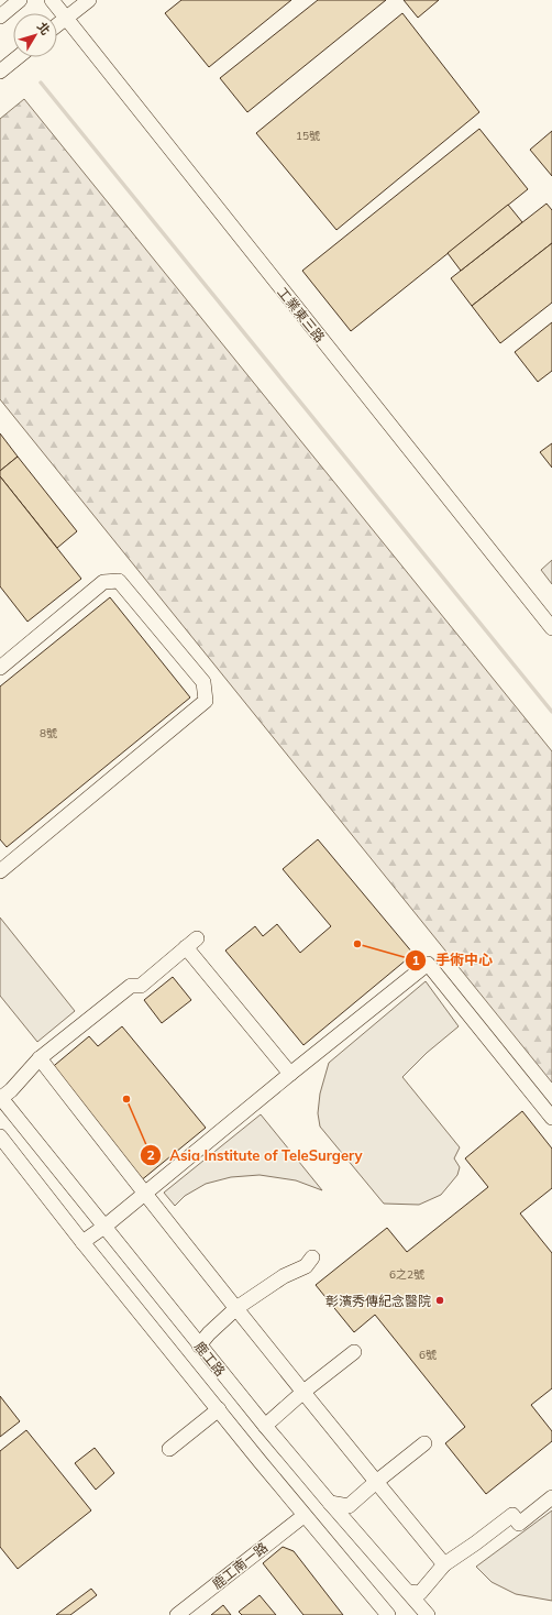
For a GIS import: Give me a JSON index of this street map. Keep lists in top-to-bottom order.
{
  "streets": {
    "street": ["工業東三路", "鹿工路", "鹿工南一路"]
  },
  "crossings": [
    ["鹿工路", "鹿工南一路"]
  ],
  "places": ["手術中心", "Asia Institute of TeleSurgery", "彰濱秀傳紀念醫院"],
  "house_numbers": [
    "15號",
    "8號",
    "6之2號",
    "6號"
  ],
  "north": "top right"
}
